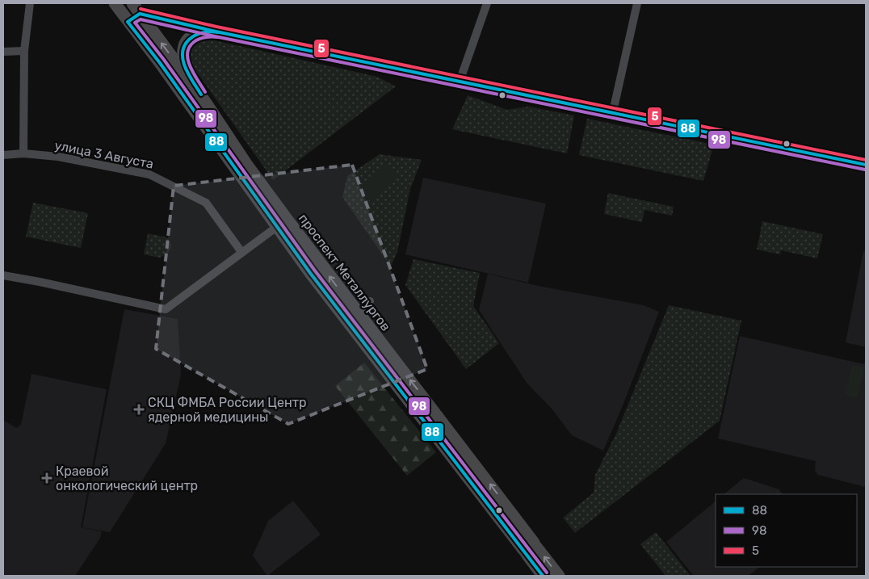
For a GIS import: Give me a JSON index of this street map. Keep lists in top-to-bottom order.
{
  "streets": {
    "main road": ["проспект Металлургов"],
    "street": ["улица 3 Августа"]
  },
  "places": {
    "health": ["СКЦ ФМБА России Центр ядерной медицины", "Краевой онкологический центр"]
  },
  "lines": ["transit line 5", "transit line 88", "transit line 98"],
  "legend": ["88", "98", "5"]
}
